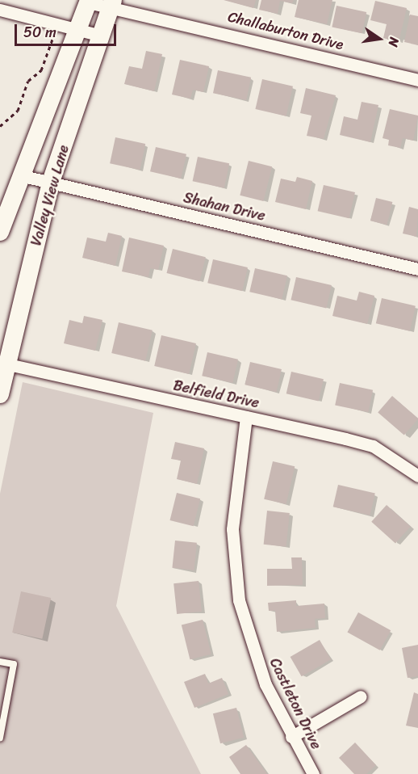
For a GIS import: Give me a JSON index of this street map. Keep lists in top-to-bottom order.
{
  "streets": {
    "main road": ["Valley View Lane"],
    "street": [
      "Challaburton Drive",
      "Shahan Drive",
      "Belfield Drive",
      "Castleton Drive"
    ]
  },
  "crossings": [
    ["Challaburton Drive", "Valley View Lane"],
    ["Valley View Lane", "Shahan Drive"],
    ["Valley View Lane", "Belfield Drive"],
    ["Belfield Drive", "Castleton Drive"]
  ],
  "scale_bar": "50 m",
  "north": "right"
}
